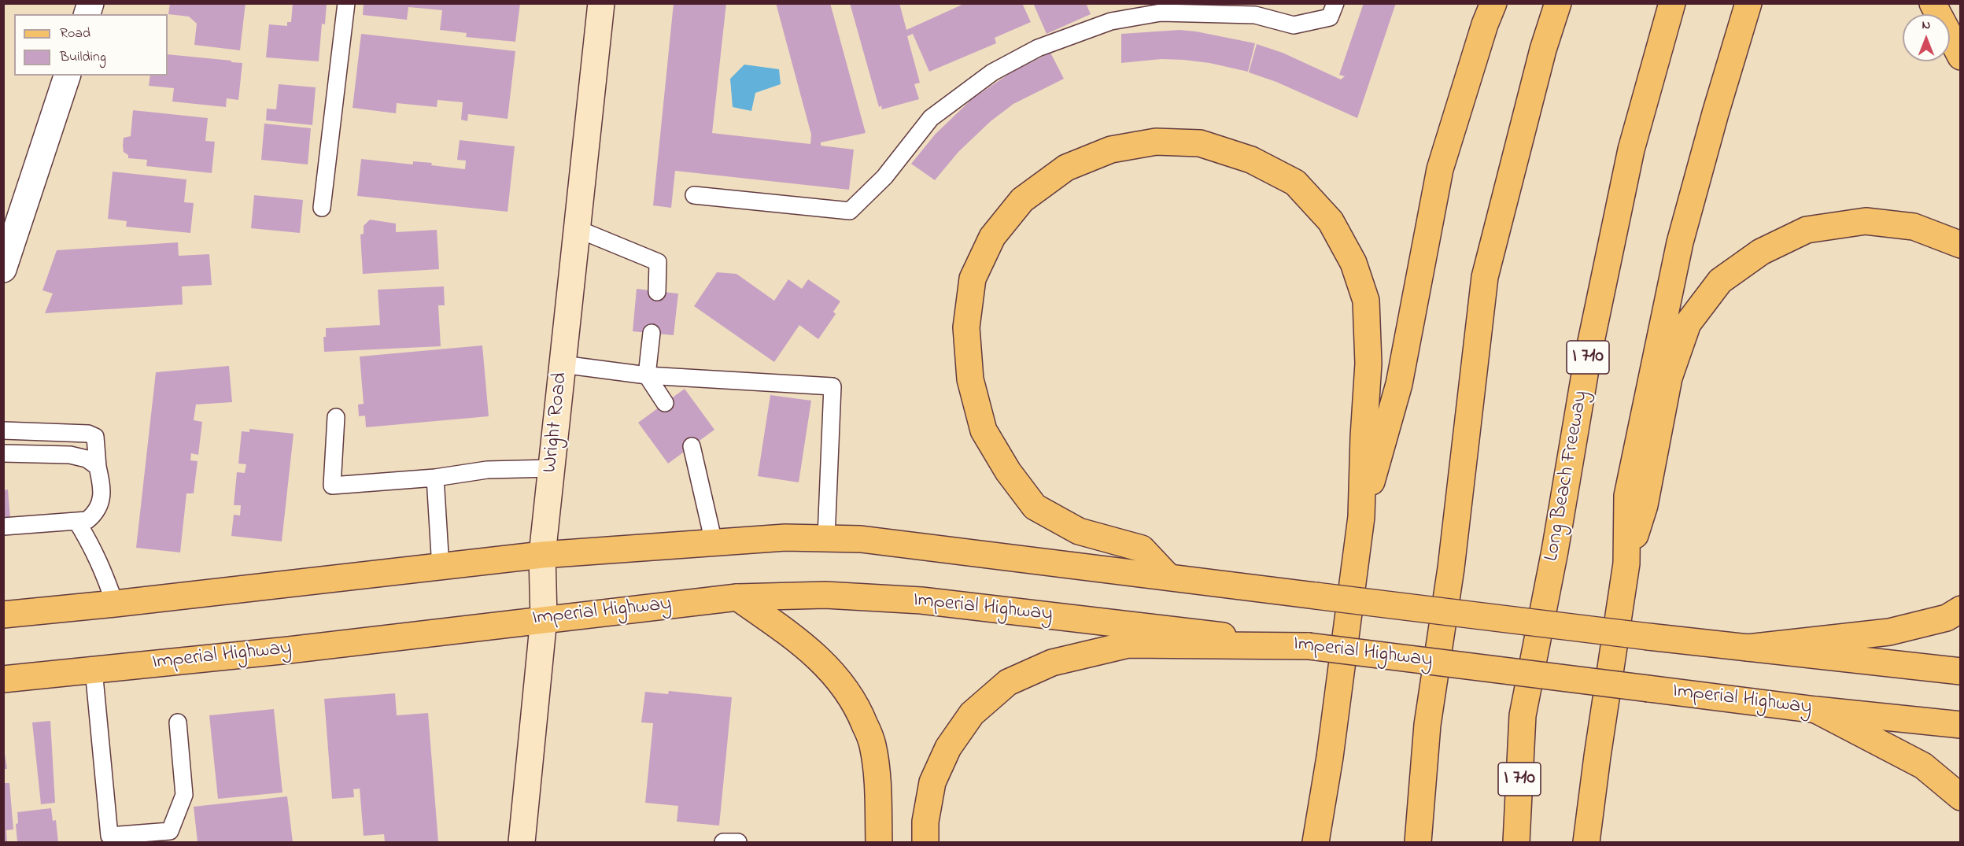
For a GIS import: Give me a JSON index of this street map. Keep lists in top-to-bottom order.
{
  "streets": {
    "main road": ["I 710", "Long Beach Freeway", "Imperial Highway"],
    "street": ["Wright Road"]
  },
  "crossings": [
    ["Wright Road", "Imperial Highway"]
  ],
  "legend": ["Road", "Building"],
  "north": "top"
}
